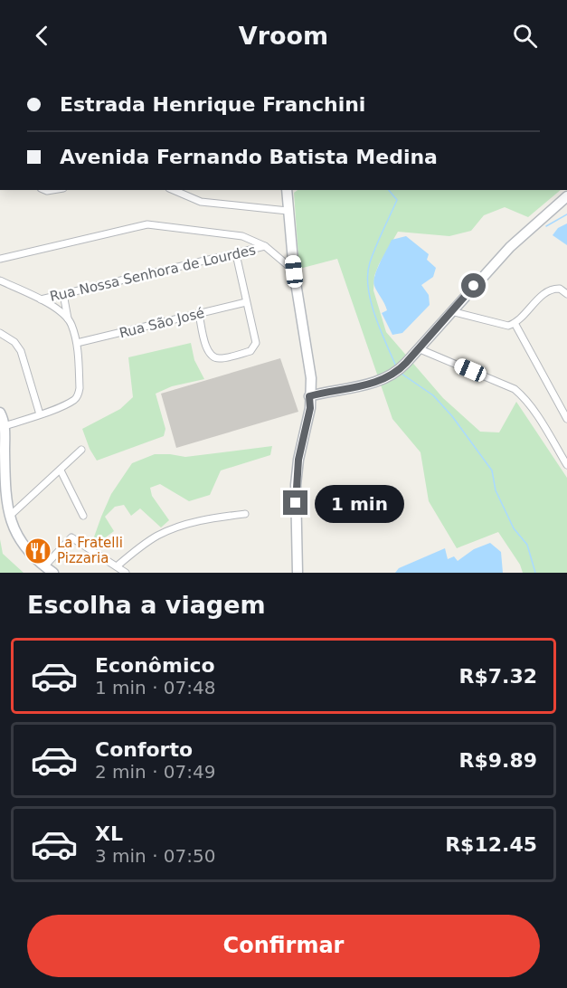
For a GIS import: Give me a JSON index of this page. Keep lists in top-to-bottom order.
{
  "streets": {
    "street": ["Rua Nossa Senhora de Lourdes", "Rua São José"]
  },
  "places": {
    "restaurant": ["La Fratelli Pizzaria"]
  },
  "page": {
    "header": "Vroom",
    "banner": ["Estrada Henrique Franchini", "Avenida Fernando Batista Medina"],
    "bubble": "1 min",
    "heading": "Escolha a viagem",
    "list": [
      {
        "name": "Econômico",
        "note": "1 min · 07:48",
        "value": "R$7.32"
      },
      {
        "name": "Conforto",
        "note": "2 min · 07:49",
        "value": "R$9.89"
      },
      {
        "name": "XL",
        "note": "3 min · 07:50",
        "value": "R$12.45"
      }
    ],
    "buttons": "Confirmar"
  }
}
